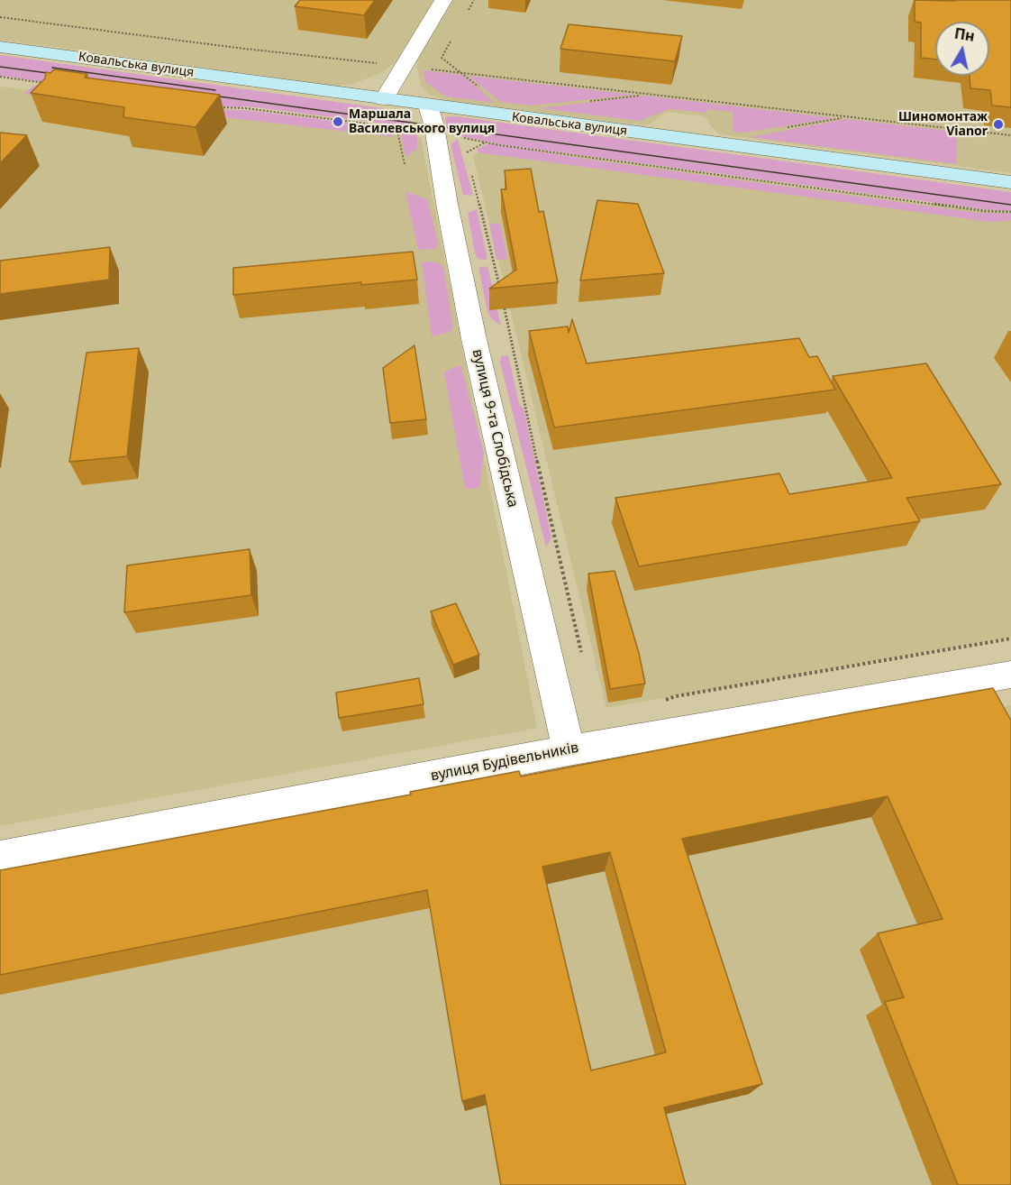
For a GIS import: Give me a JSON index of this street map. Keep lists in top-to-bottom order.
{
  "streets": {
    "street": ["Ковальська вулиця", "вулиця 9-та Слобідська", "вулиця Будівельників"]
  },
  "crossings": [
    ["Ковальська вулиця", "вулиця 9-та Слобідська"],
    ["вулиця 9-та Слобідська", "вулиця Будівельників"]
  ],
  "places": ["Маршала Василевського вулиця", "Шиномонтаж Vianor"],
  "north": "top"
}
